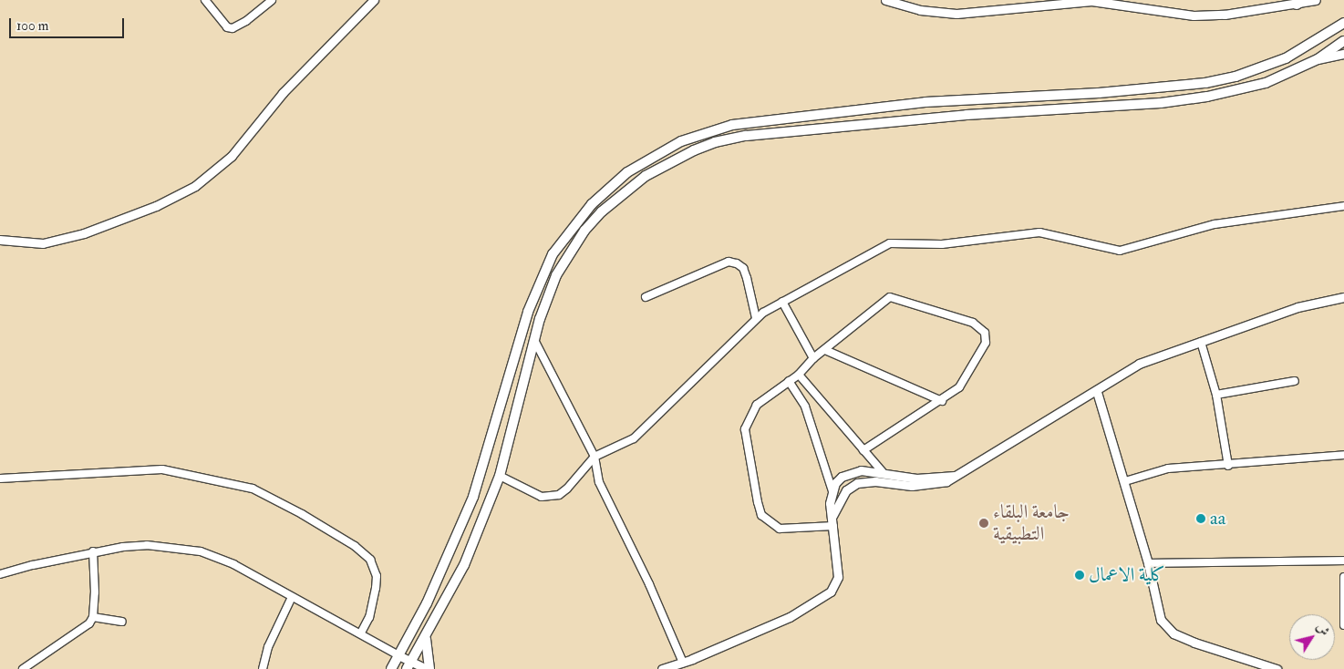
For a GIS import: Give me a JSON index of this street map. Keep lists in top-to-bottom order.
{
  "places": ["aa", "جامعة البلقاء التطبيقية", "كلية الاعمال"],
  "scale_bar": "100 m",
  "north": "top right"
}
